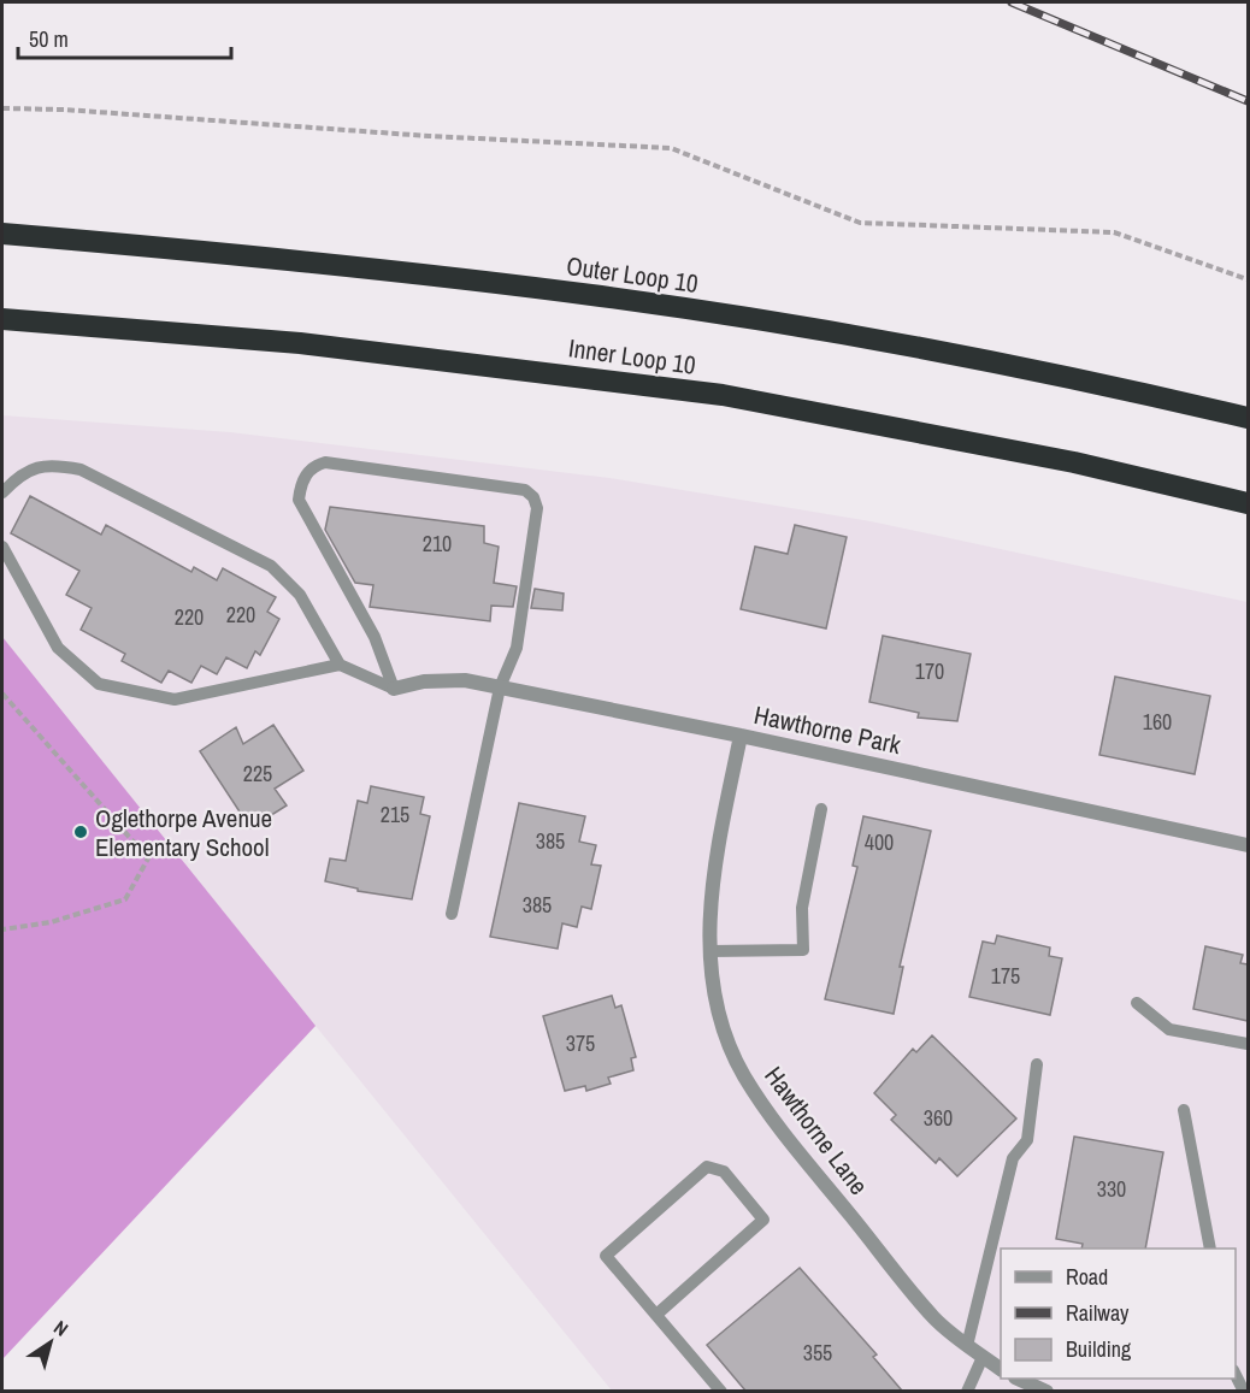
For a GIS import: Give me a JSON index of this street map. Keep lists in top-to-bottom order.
{
  "streets": {
    "highway": ["Outer Loop 10", "Inner Loop 10"],
    "street": ["Hawthorne Park", "Hawthorne Lane"]
  },
  "crossings": [
    ["Hawthorne Park", "Hawthorne Lane"]
  ],
  "places": ["Oglethorpe Avenue Elementary School"],
  "house_numbers": [
    "210",
    "220",
    "220",
    "170",
    "160",
    "225",
    "215",
    "385",
    "400",
    "385",
    "175",
    "375",
    "360",
    "330",
    "355"
  ],
  "legend": ["Road", "Railway", "Building"],
  "scale_bar": "50 m",
  "north": "top right"
}
